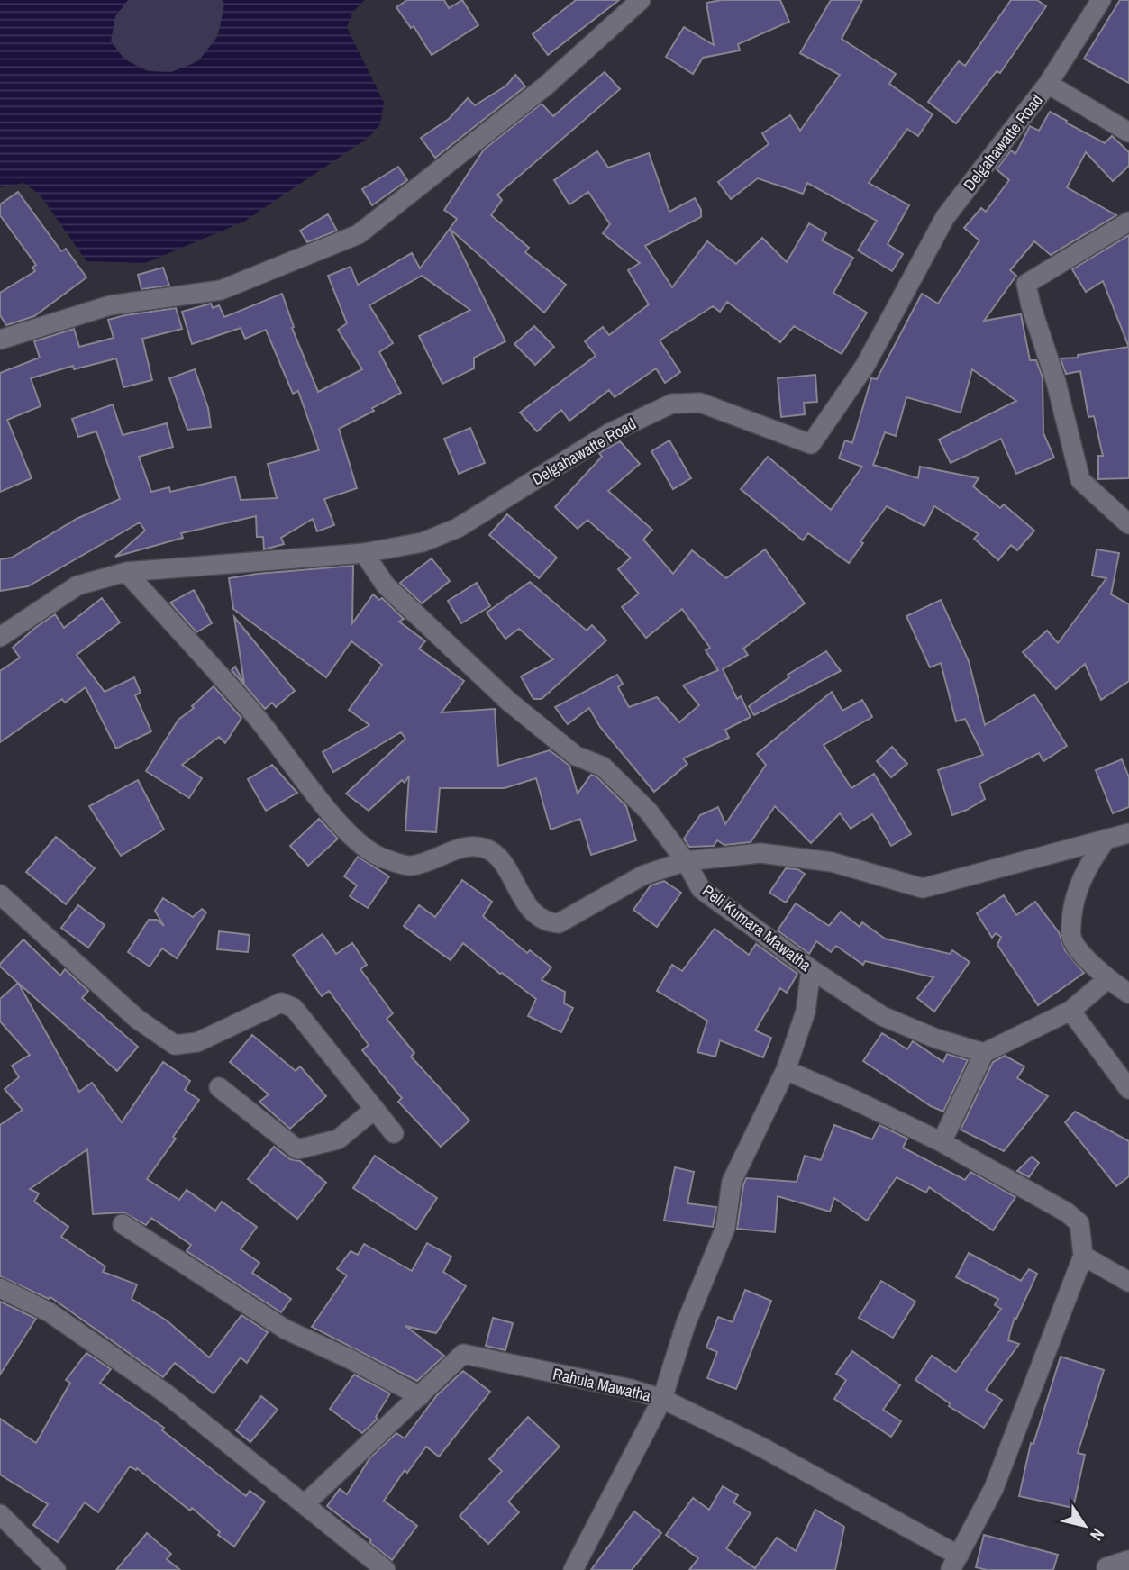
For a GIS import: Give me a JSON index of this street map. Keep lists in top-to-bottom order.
{
  "streets": {
    "street": ["Delgahawatte Road", "Peli Kumara Mawatha", "Rahula Mawatha"]
  },
  "crossings": [
    ["Delgahawatte Road", "Peli Kumara Mawatha"]
  ],
  "north": "bottom right"
}
